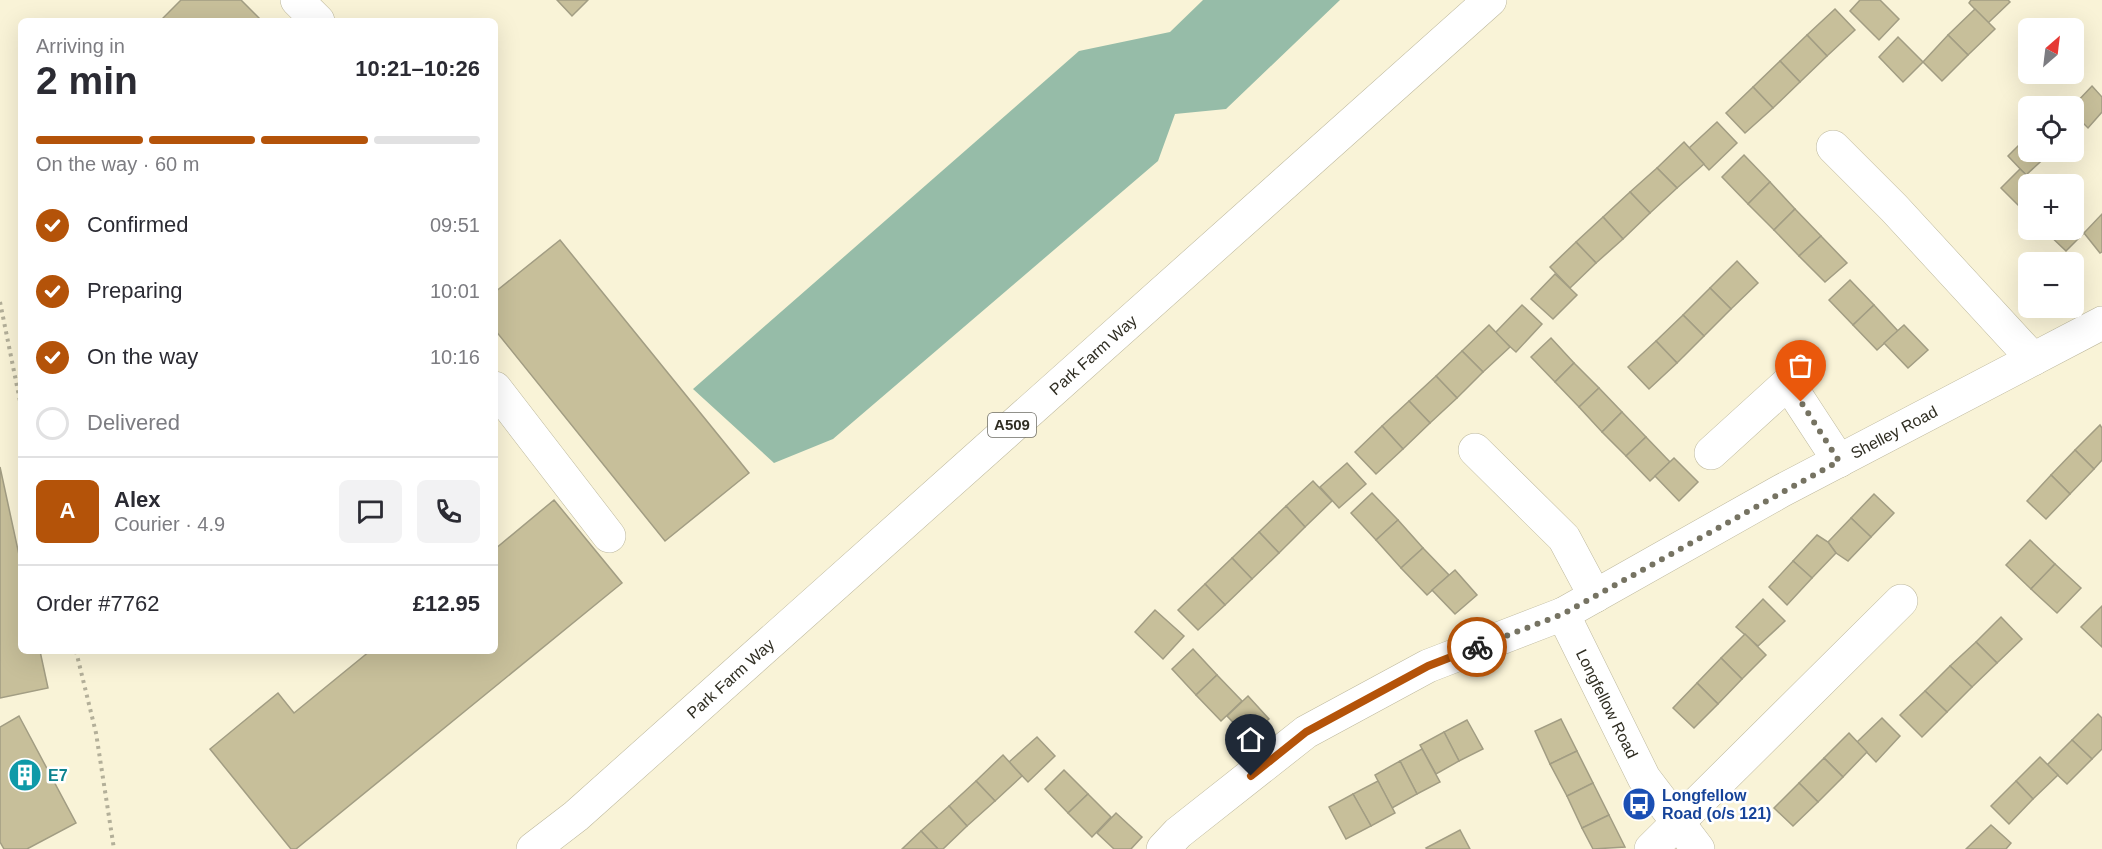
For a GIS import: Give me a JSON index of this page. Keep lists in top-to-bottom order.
{
  "streets": {
    "main road": [
      "Park Farm Way",
      "A509",
      "Shelley Road",
      "Longfellow Road"
    ]
  },
  "crossings": [
    ["Shelley Road", "Longfellow Road"]
  ],
  "places": {
    "building": ["E7"],
    "bus stop": ["Longfellow Road (o/s 121)"]
  },
  "north": "top right",
  "page": {
    "map_buttons": ["+", "−"],
    "heading": ["2 min", "Arriving in", "10:21–10:26"],
    "panel": [
      "Alex",
      "Courier · 4.9",
      "Order #7762",
      "£12.95"
    ],
    "bar": "On the way · 60 m",
    "list": [
      ["Confirmed", "09:51"],
      ["Preparing", "10:01"],
      ["On the way", "10:16"],
      "Delivered"
    ],
    "round": "A"
  }
}
